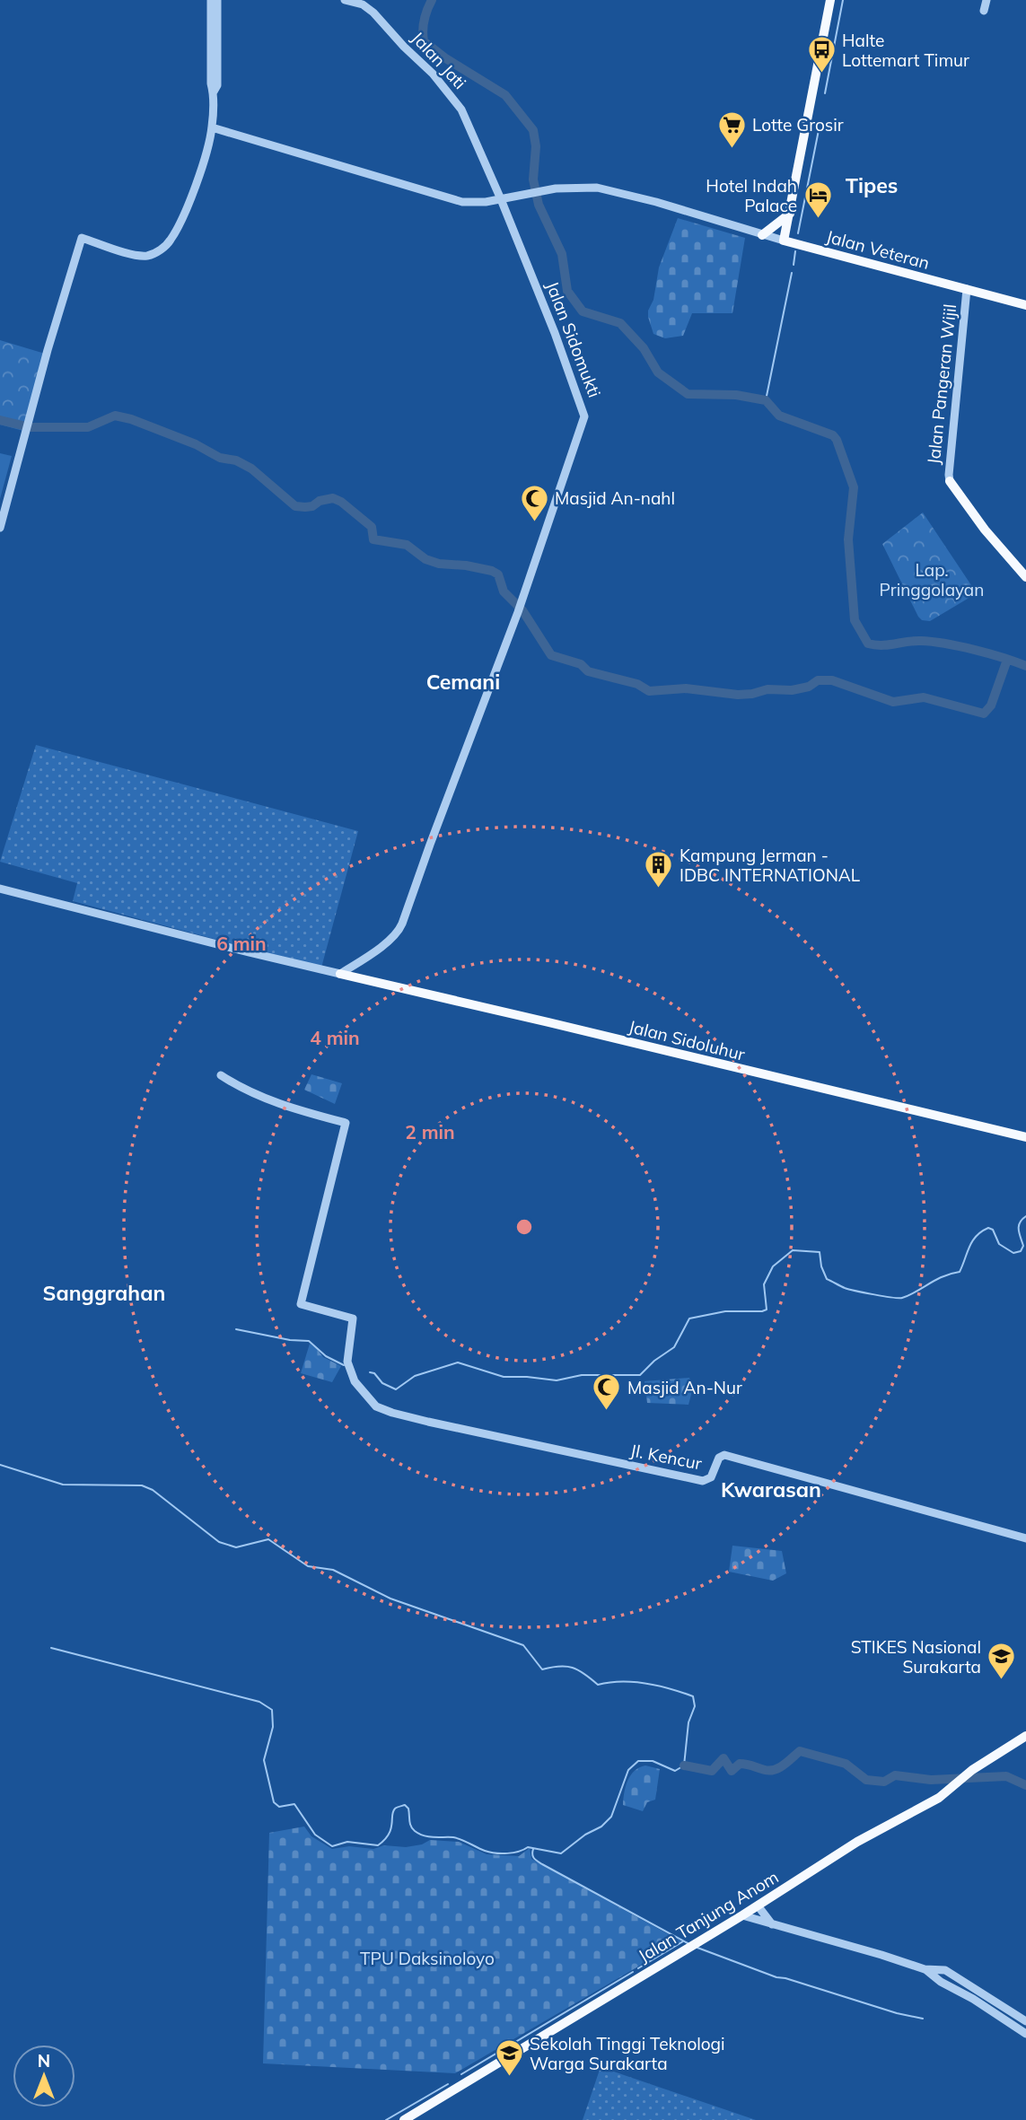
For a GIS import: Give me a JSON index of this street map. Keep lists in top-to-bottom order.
{
  "streets": {
    "main road": ["Jalan Veteran", "Jalan Sidoluhur", "Jalan Tanjung Anom"],
    "street": [
      "Jalan Jati",
      "Jalan Sidomukti",
      "Jalan Pangeran Wijil",
      "Jl. Kencur"
    ]
  },
  "crossings": [
    ["Jalan Jati", "Jalan Veteran"],
    ["Jalan Jati", "Jalan Sidomukti"],
    ["Jalan Veteran", "Jalan Sidomukti"],
    ["Jalan Veteran", "Jalan Pangeran Wijil"],
    ["Jalan Sidomukti", "Jalan Sidoluhur"]
  ],
  "districts": [
    "Tipes",
    "Cemani",
    "Sanggrahan",
    "Kwarasan"
  ],
  "parks": ["Lap. Pringgolayan", "TPU Daksinoloyo"],
  "places": {
    "bus stop": ["Halte Lottemart Timur"],
    "supermarket": ["Lotte Grosir"],
    "hotel": ["Hotel Indah Palace"],
    "mosque": ["Masjid An-nahl", "Masjid An-Nur"],
    "building": ["Kampung Jerman - IDBC INTERNATIONAL"],
    "school or university": ["STIKES Nasional Surakarta", "Sekolah Tinggi Teknologi Warga Surakarta"]
  },
  "north": "top",
  "rings": ["6 min", "4 min", "2 min"]
}
